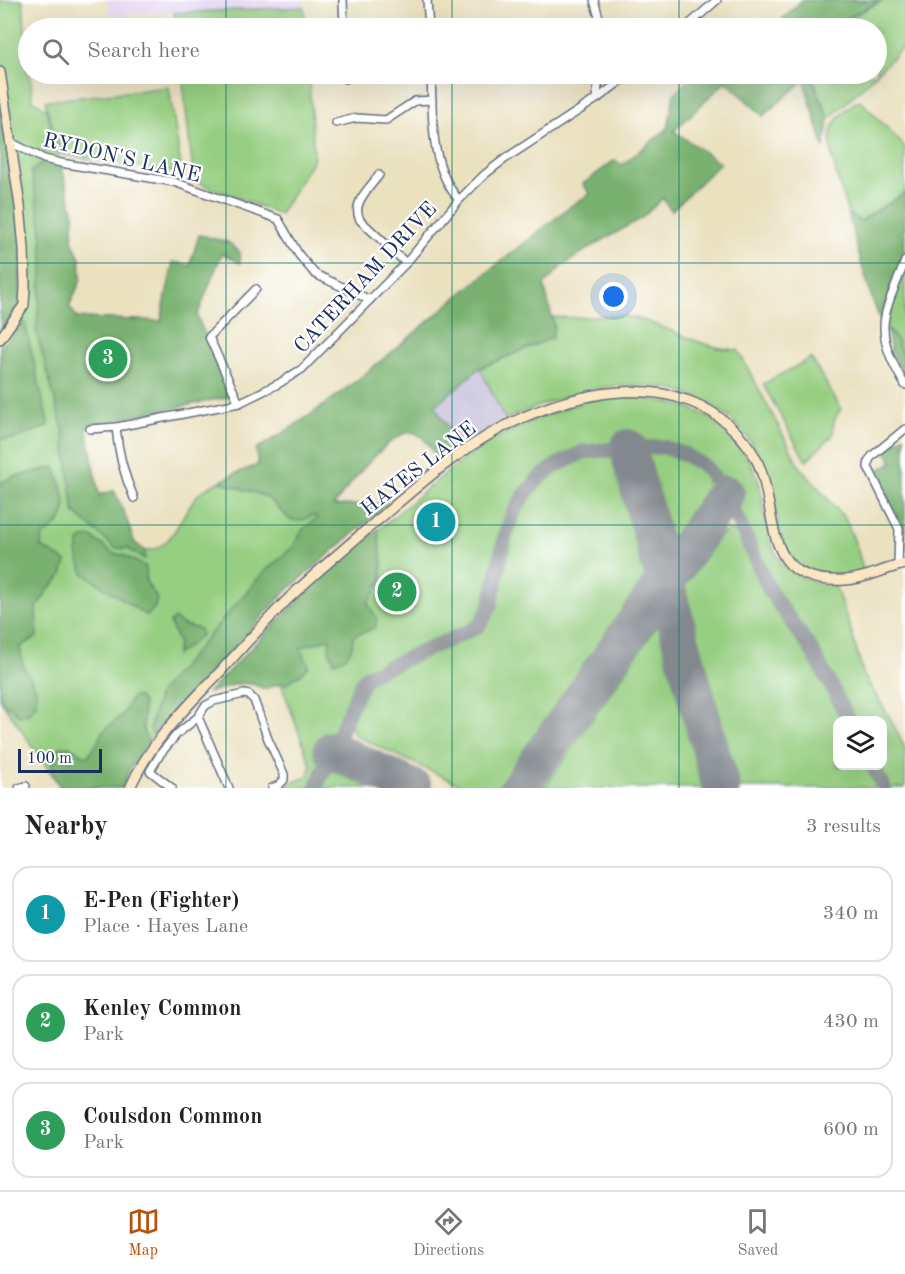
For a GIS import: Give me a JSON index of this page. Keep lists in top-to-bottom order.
{
  "streets": {
    "street": ["RYDON'S LANE", "CATERHAM DRIVE", "HAYES LANE"]
  },
  "crossings": [
    ["RYDON'S LANE", "CATERHAM DRIVE"]
  ],
  "scale_bar": "100 m",
  "page": {
    "search": "Search here",
    "pins": ["3", "1", "2"],
    "scale": "100 m",
    "heading": ["Nearby", "3 results"],
    "list": [
      {
        "mark": "1",
        "name": "E-Pen (Fighter)",
        "note": "Place · Hayes Lane",
        "value": "340 m"
      },
      {
        "mark": "2",
        "name": "Kenley Common",
        "note": "Park",
        "value": "430 m"
      },
      {
        "mark": "3",
        "name": "Coulsdon Common",
        "note": "Park",
        "value": "600 m"
      }
    ],
    "nav": ["Map", "Directions", "Saved"]
  }
}
